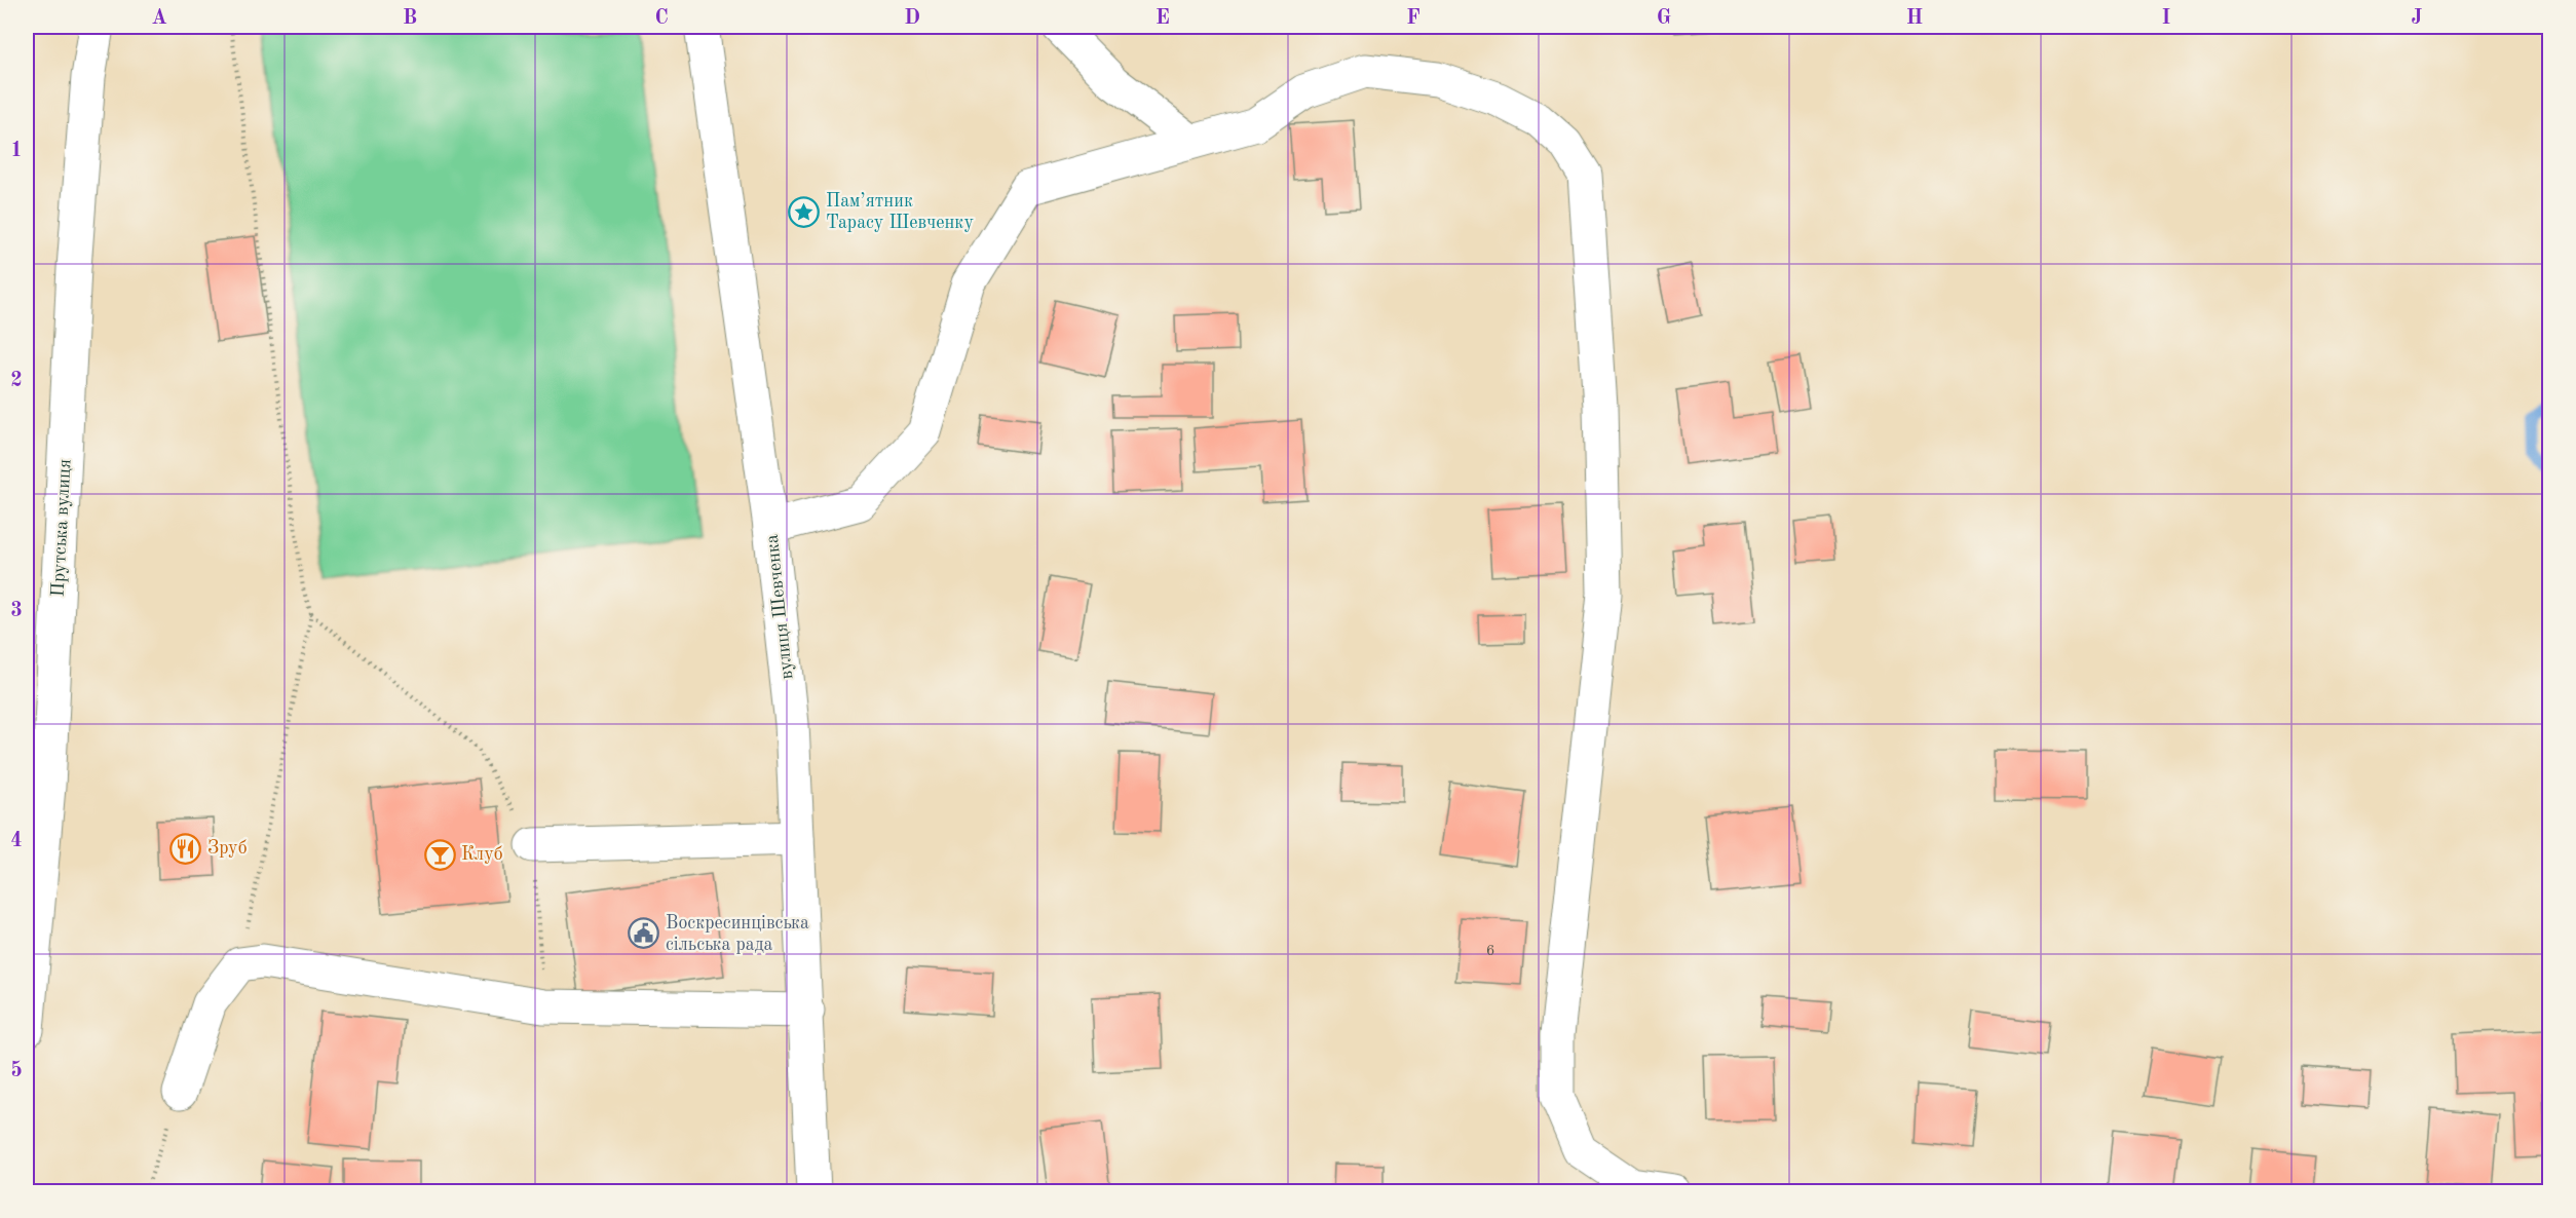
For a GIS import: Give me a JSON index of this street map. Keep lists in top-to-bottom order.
{
  "streets": {
    "street": ["Прутська вулиця", "вулиця Шевченка"]
  },
  "places": {
    "place": ["Пам’ятник Тарасу Шевченку"],
    "restaurant": ["Зруб"],
    "bar": ["Клуб"],
    "public building": ["Воскресинцівська сільська рада"]
  },
  "house_numbers": ["6"],
  "grid": {
    "columns": [
      "A",
      "B",
      "C",
      "D",
      "E",
      "F",
      "G",
      "H",
      "I",
      "J"
    ],
    "rows": [
      "1",
      "2",
      "3",
      "4",
      "5"
    ]
  }
}
